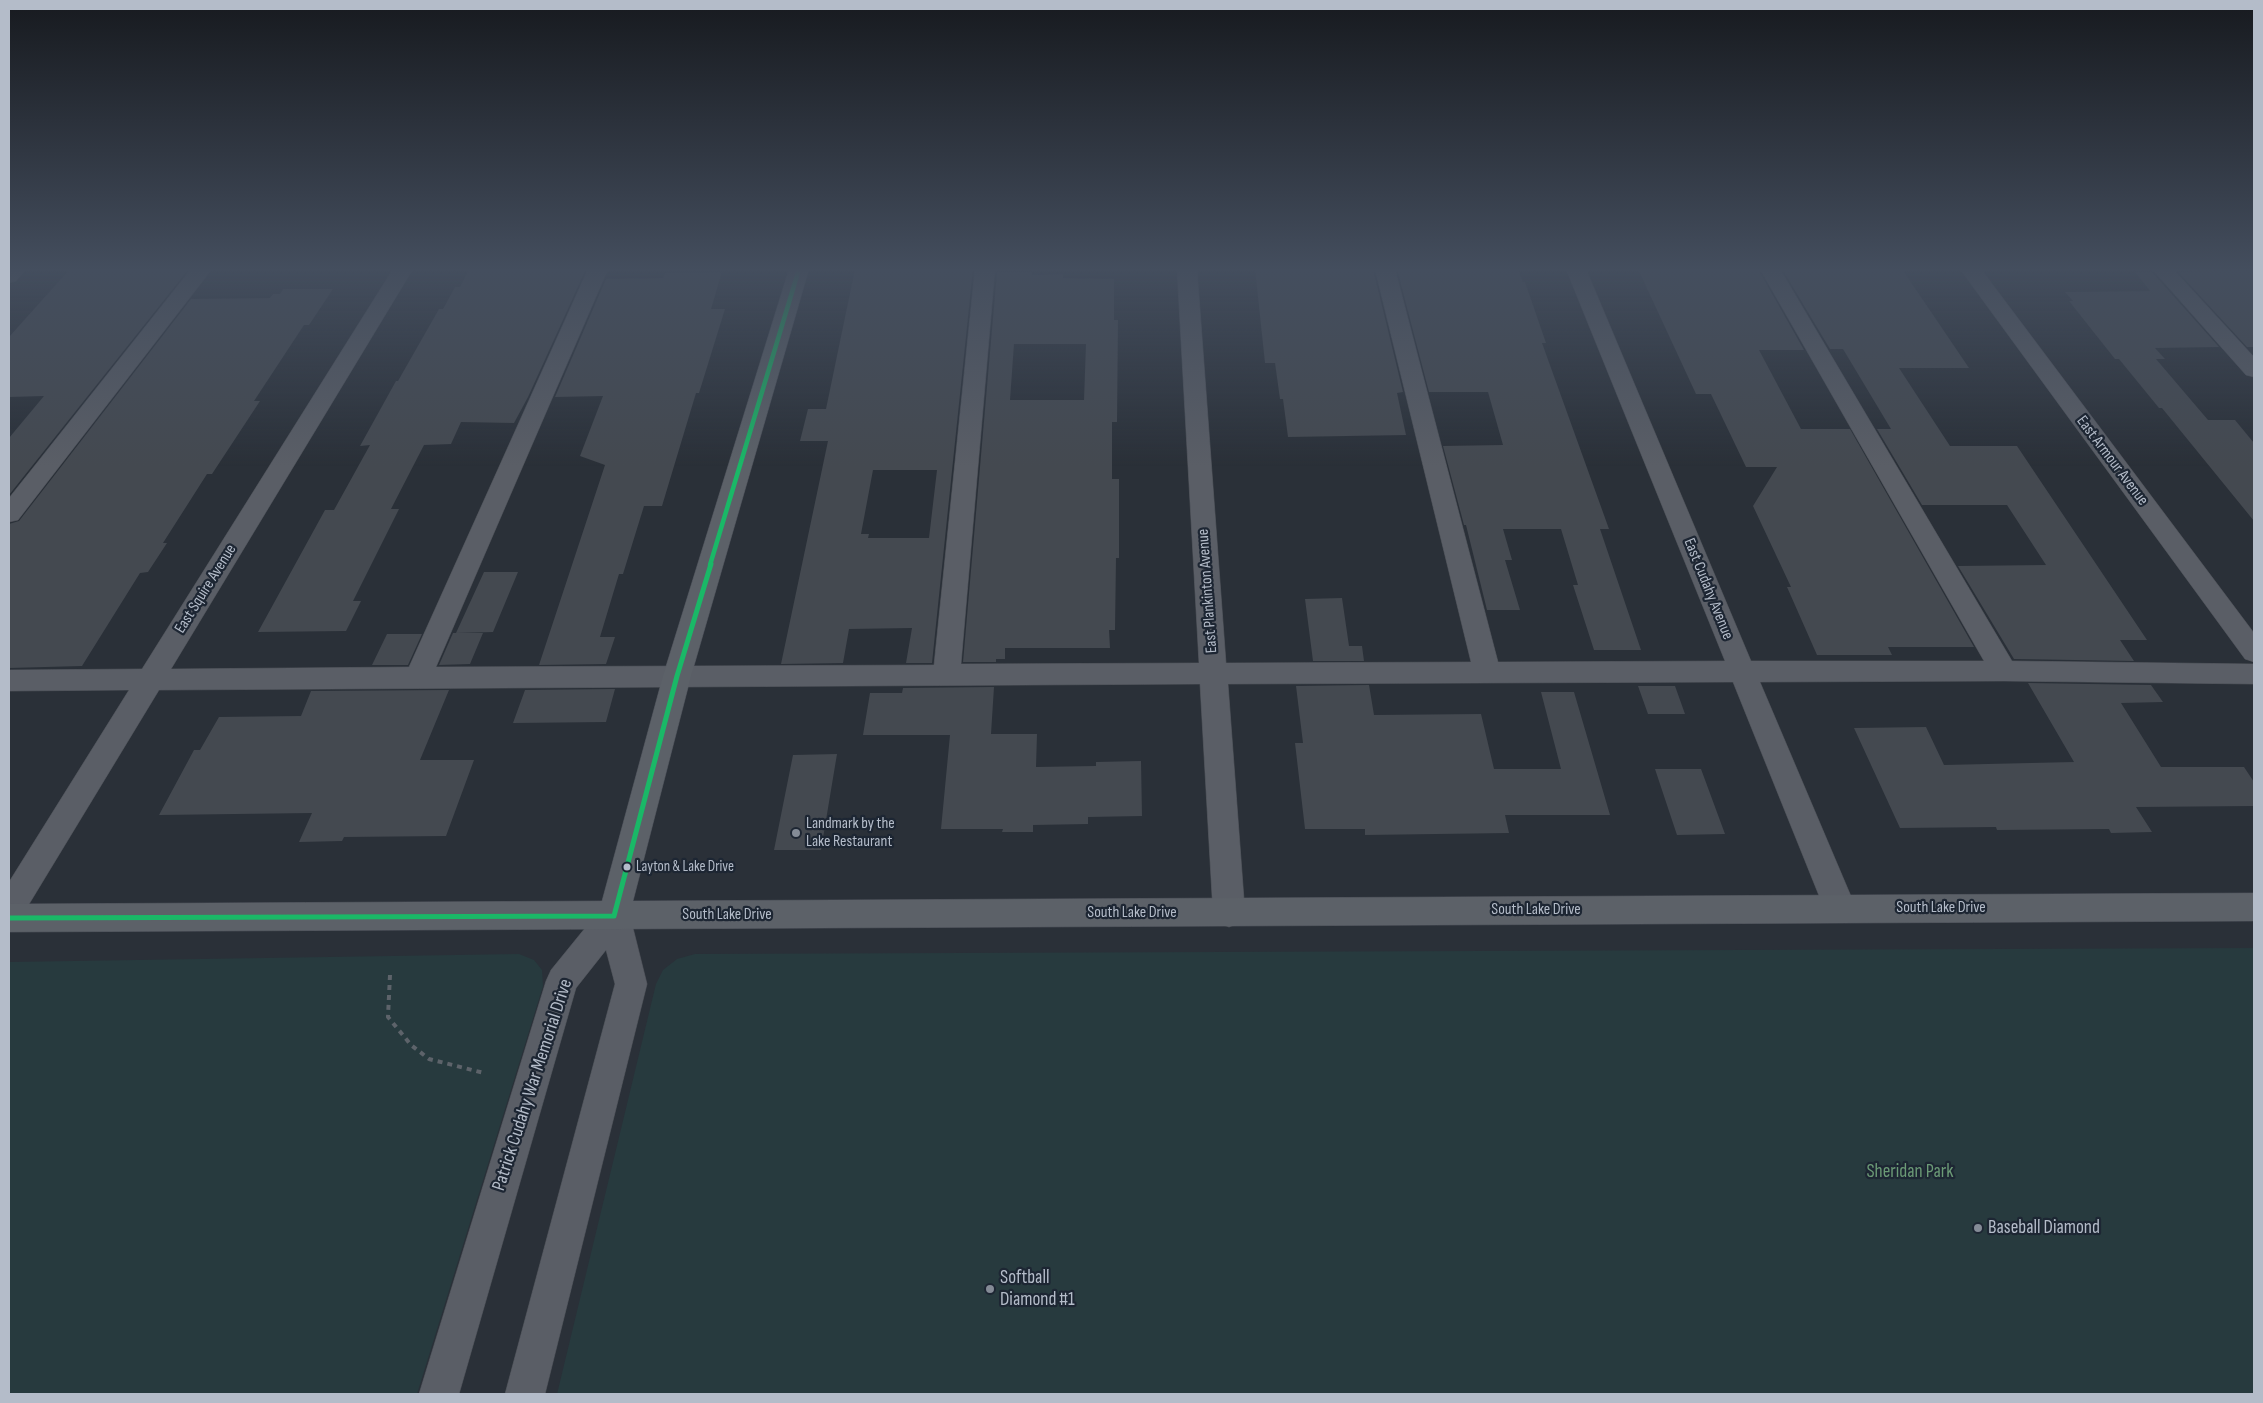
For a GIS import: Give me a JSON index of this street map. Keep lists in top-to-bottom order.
{
  "streets": {
    "main road": ["South Lake Drive"],
    "street": [
      "East Armour Avenue",
      "East Squire Avenue",
      "East Cudahy Avenue",
      "East Plankinton Avenue",
      "Patrick Cudahy War Memorial Drive"
    ]
  },
  "crossings": [
    ["East Cudahy Avenue", "South Lake Drive"],
    ["East Plankinton Avenue", "South Lake Drive"],
    ["South Lake Drive", "Patrick Cudahy War Memorial Drive"]
  ],
  "parks": ["Sheridan Park"],
  "places": [
    "Landmark by the Lake Restaurant",
    "Layton & Lake Drive",
    "Baseball Diamond",
    "Softball Diamond #1"
  ]
}
